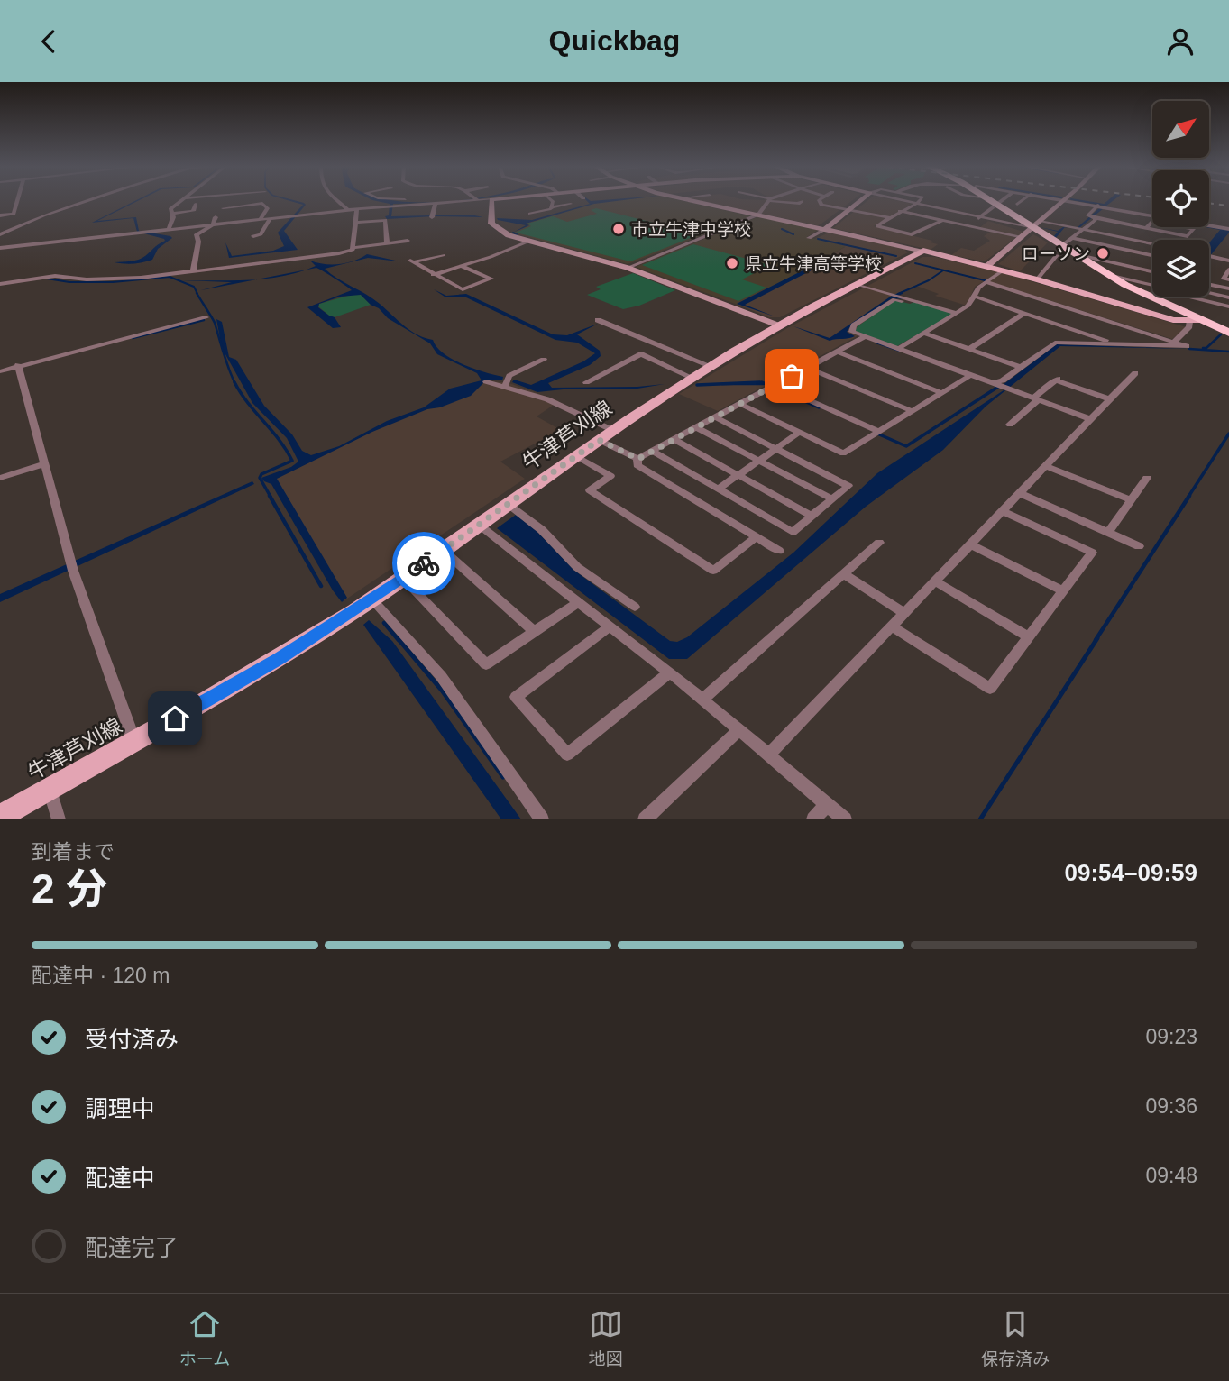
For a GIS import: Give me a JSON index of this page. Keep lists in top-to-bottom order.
{
  "streets": {
    "main road": ["牛津芦刈線"]
  },
  "places": ["市立牛津中学校", "ローソン", "県立牛津高等学校"],
  "north": "top right",
  "page": {
    "header": "Quickbag",
    "heading": ["2 分", "到着まで", "09:54–09:59"],
    "bar": "配達中 · 120 m",
    "list": [
      ["受付済み", "09:23"],
      ["調理中", "09:36"],
      ["配達中", "09:48"],
      "配達完了"
    ],
    "tabs": ["ホーム", "地図", "保存済み"]
  }
}
